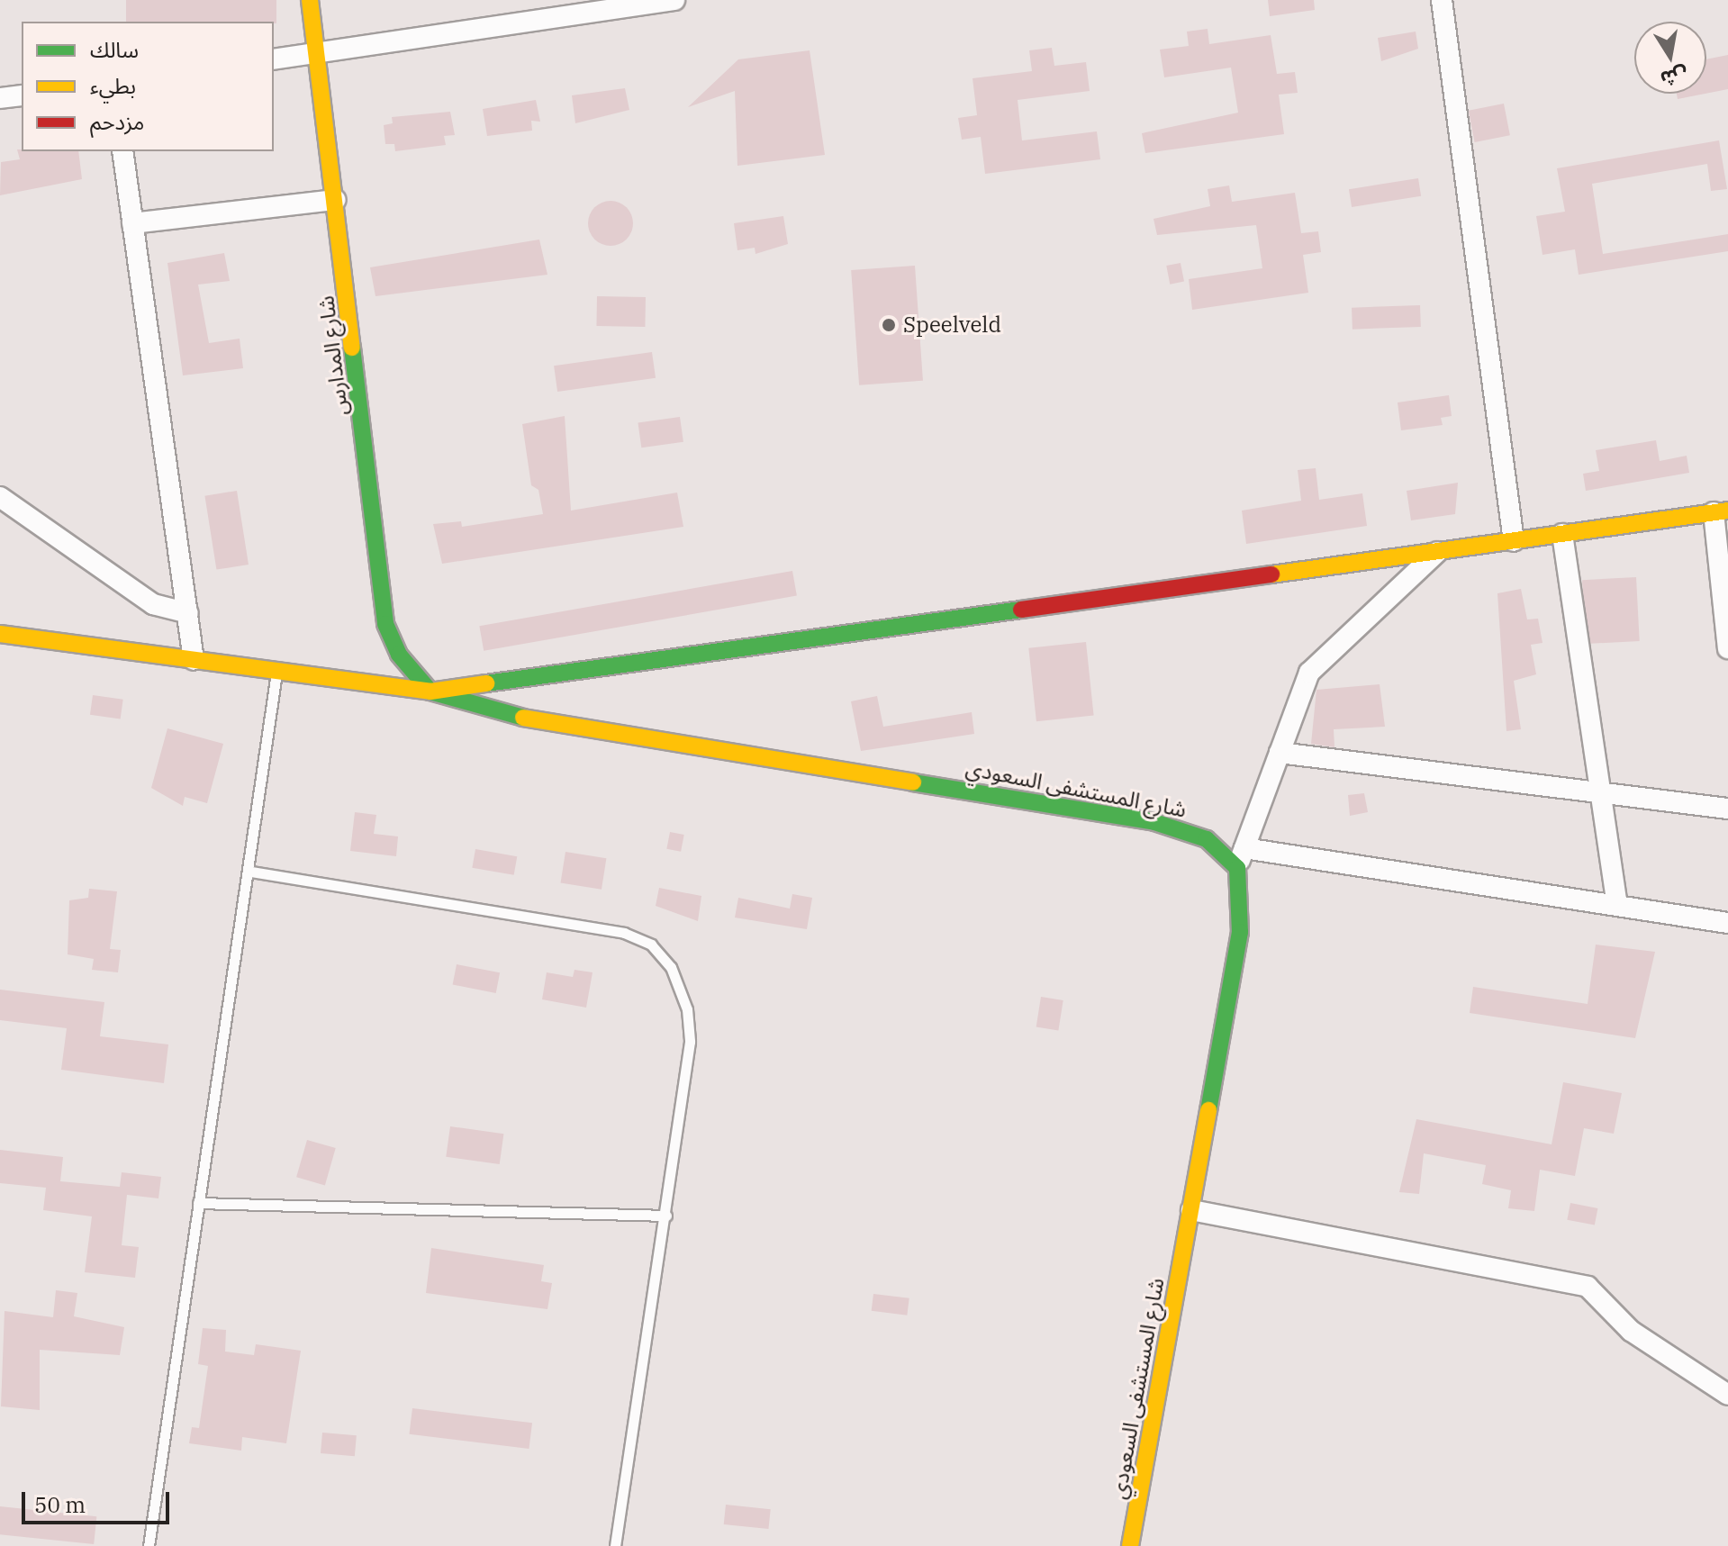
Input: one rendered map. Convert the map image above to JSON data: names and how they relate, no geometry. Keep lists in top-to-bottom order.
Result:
{
  "streets": {
    "street": ["شارع المدارس", "شارع المستشفى السعودي"]
  },
  "crossings": [
    ["شارع المدارس", "شارع المستشفى السعودي"]
  ],
  "places": ["Speelveld"],
  "legend": ["سالك", "بطيء", "مزدحم"],
  "scale_bar": "50 m",
  "north": "bottom"
}
